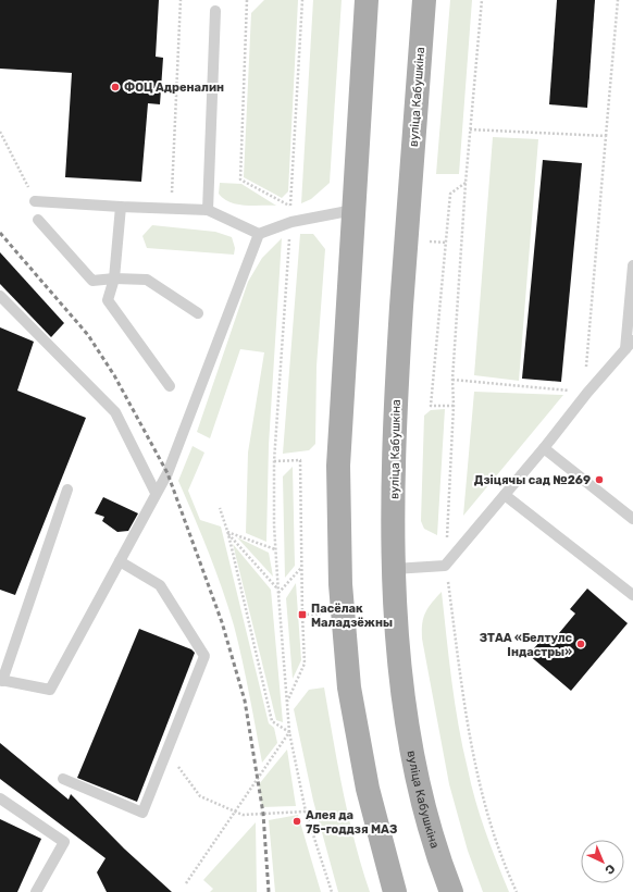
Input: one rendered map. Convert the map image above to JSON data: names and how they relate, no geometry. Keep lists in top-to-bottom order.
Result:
{
  "streets": {
    "main road": ["вуліца Кабушкіна"]
  },
  "places": {
    "other": [
      "ФОЦ Адреналин",
      "Дзіцячы сад №269",
      "ЗТАА «Белтулс Iндастры»",
      "Алея да 75-годдзя МАЗ"
    ],
    "transit": ["Пасёлак Маладзёжны"]
  },
  "north": "bottom right"
}
